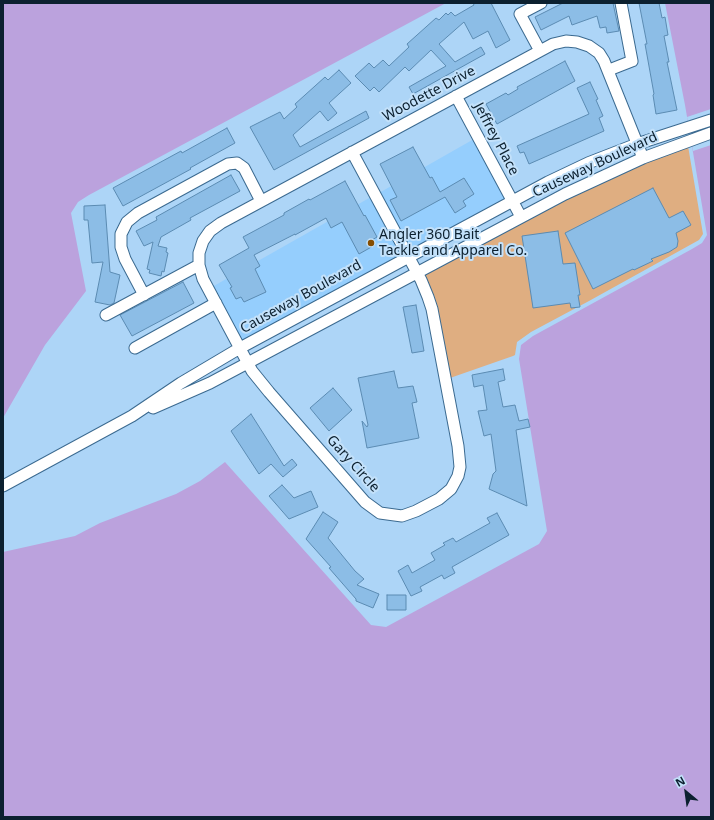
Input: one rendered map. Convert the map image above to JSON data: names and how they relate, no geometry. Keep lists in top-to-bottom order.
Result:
{
  "streets": {
    "street": [
      "Woodette Drive",
      "Jeffrey Place",
      "Causeway Boulevard",
      "Gary Circle"
    ]
  },
  "crossings": [
    ["Woodette Drive", "Jeffrey Place"],
    ["Woodette Drive", "Causeway Boulevard"],
    ["Woodette Drive", "Gary Circle"],
    ["Jeffrey Place", "Causeway Boulevard"],
    ["Causeway Boulevard", "Gary Circle"]
  ],
  "places": ["Angler 360 Bait Tackle and Apparel Co."],
  "north": "top left"
}
